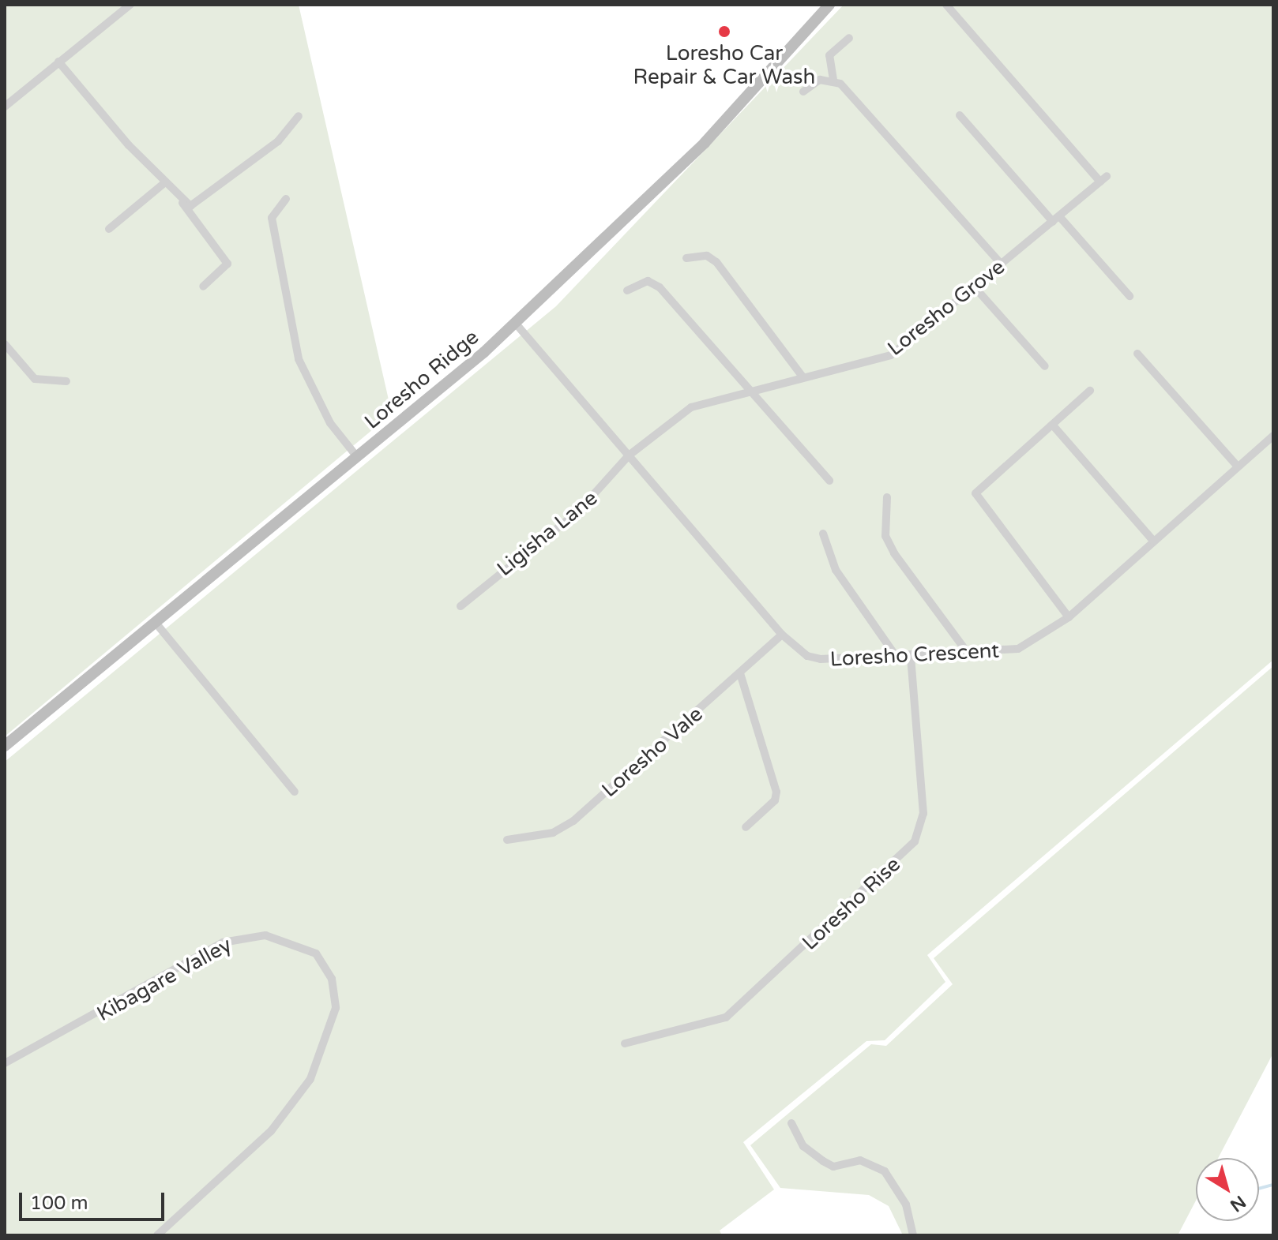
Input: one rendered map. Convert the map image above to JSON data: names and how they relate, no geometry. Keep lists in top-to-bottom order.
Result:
{
  "streets": {
    "main road": ["Loresho Ridge"],
    "street": [
      "Loresho Grove",
      "Ligisha Lane",
      "Loresho Crescent",
      "Loresho Vale",
      "Loresho Rise",
      "Kibagare Valley"
    ]
  },
  "crossings": [
    ["Loresho Grove", "Ligisha Lane"],
    ["Loresho Grove", "Loresho Crescent"],
    ["Loresho Ridge", "Loresho Crescent"],
    ["Ligisha Lane", "Loresho Crescent"],
    ["Loresho Crescent", "Loresho Vale"],
    ["Loresho Crescent", "Loresho Rise"]
  ],
  "places": ["Loresho Car Repair & Car Wash"],
  "scale_bar": "100 m",
  "north": "bottom right"
}
